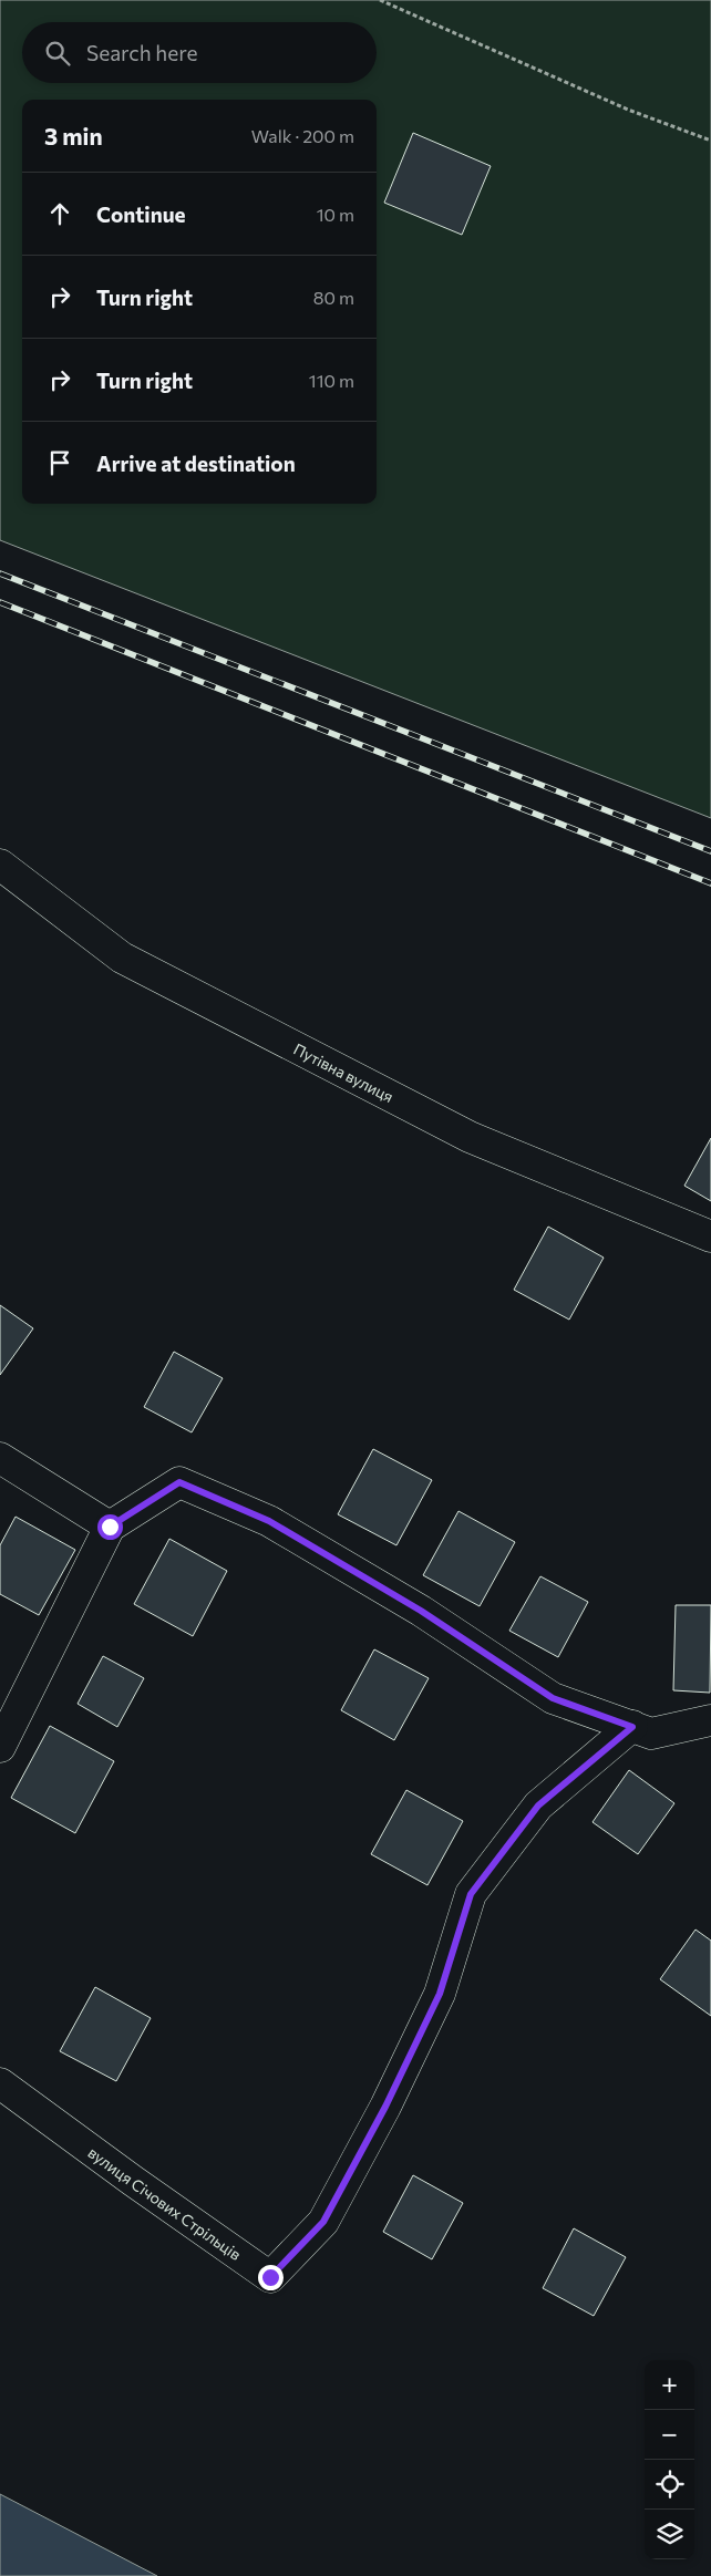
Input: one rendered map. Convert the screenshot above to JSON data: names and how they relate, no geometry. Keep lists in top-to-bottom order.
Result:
{
  "streets": {
    "street": ["Путівна вулиця", "вулиця Січових Стрільців"]
  },
  "page": {
    "search": "Search here",
    "heading": ["3 min", "Walk · 200 m"],
    "list": [
      ["Continue", "10 m"],
      ["Turn right", "80 m"],
      ["Turn right", "110 m"],
      "Arrive at destination"
    ],
    "map_buttons": ["+", "−"]
  }
}
